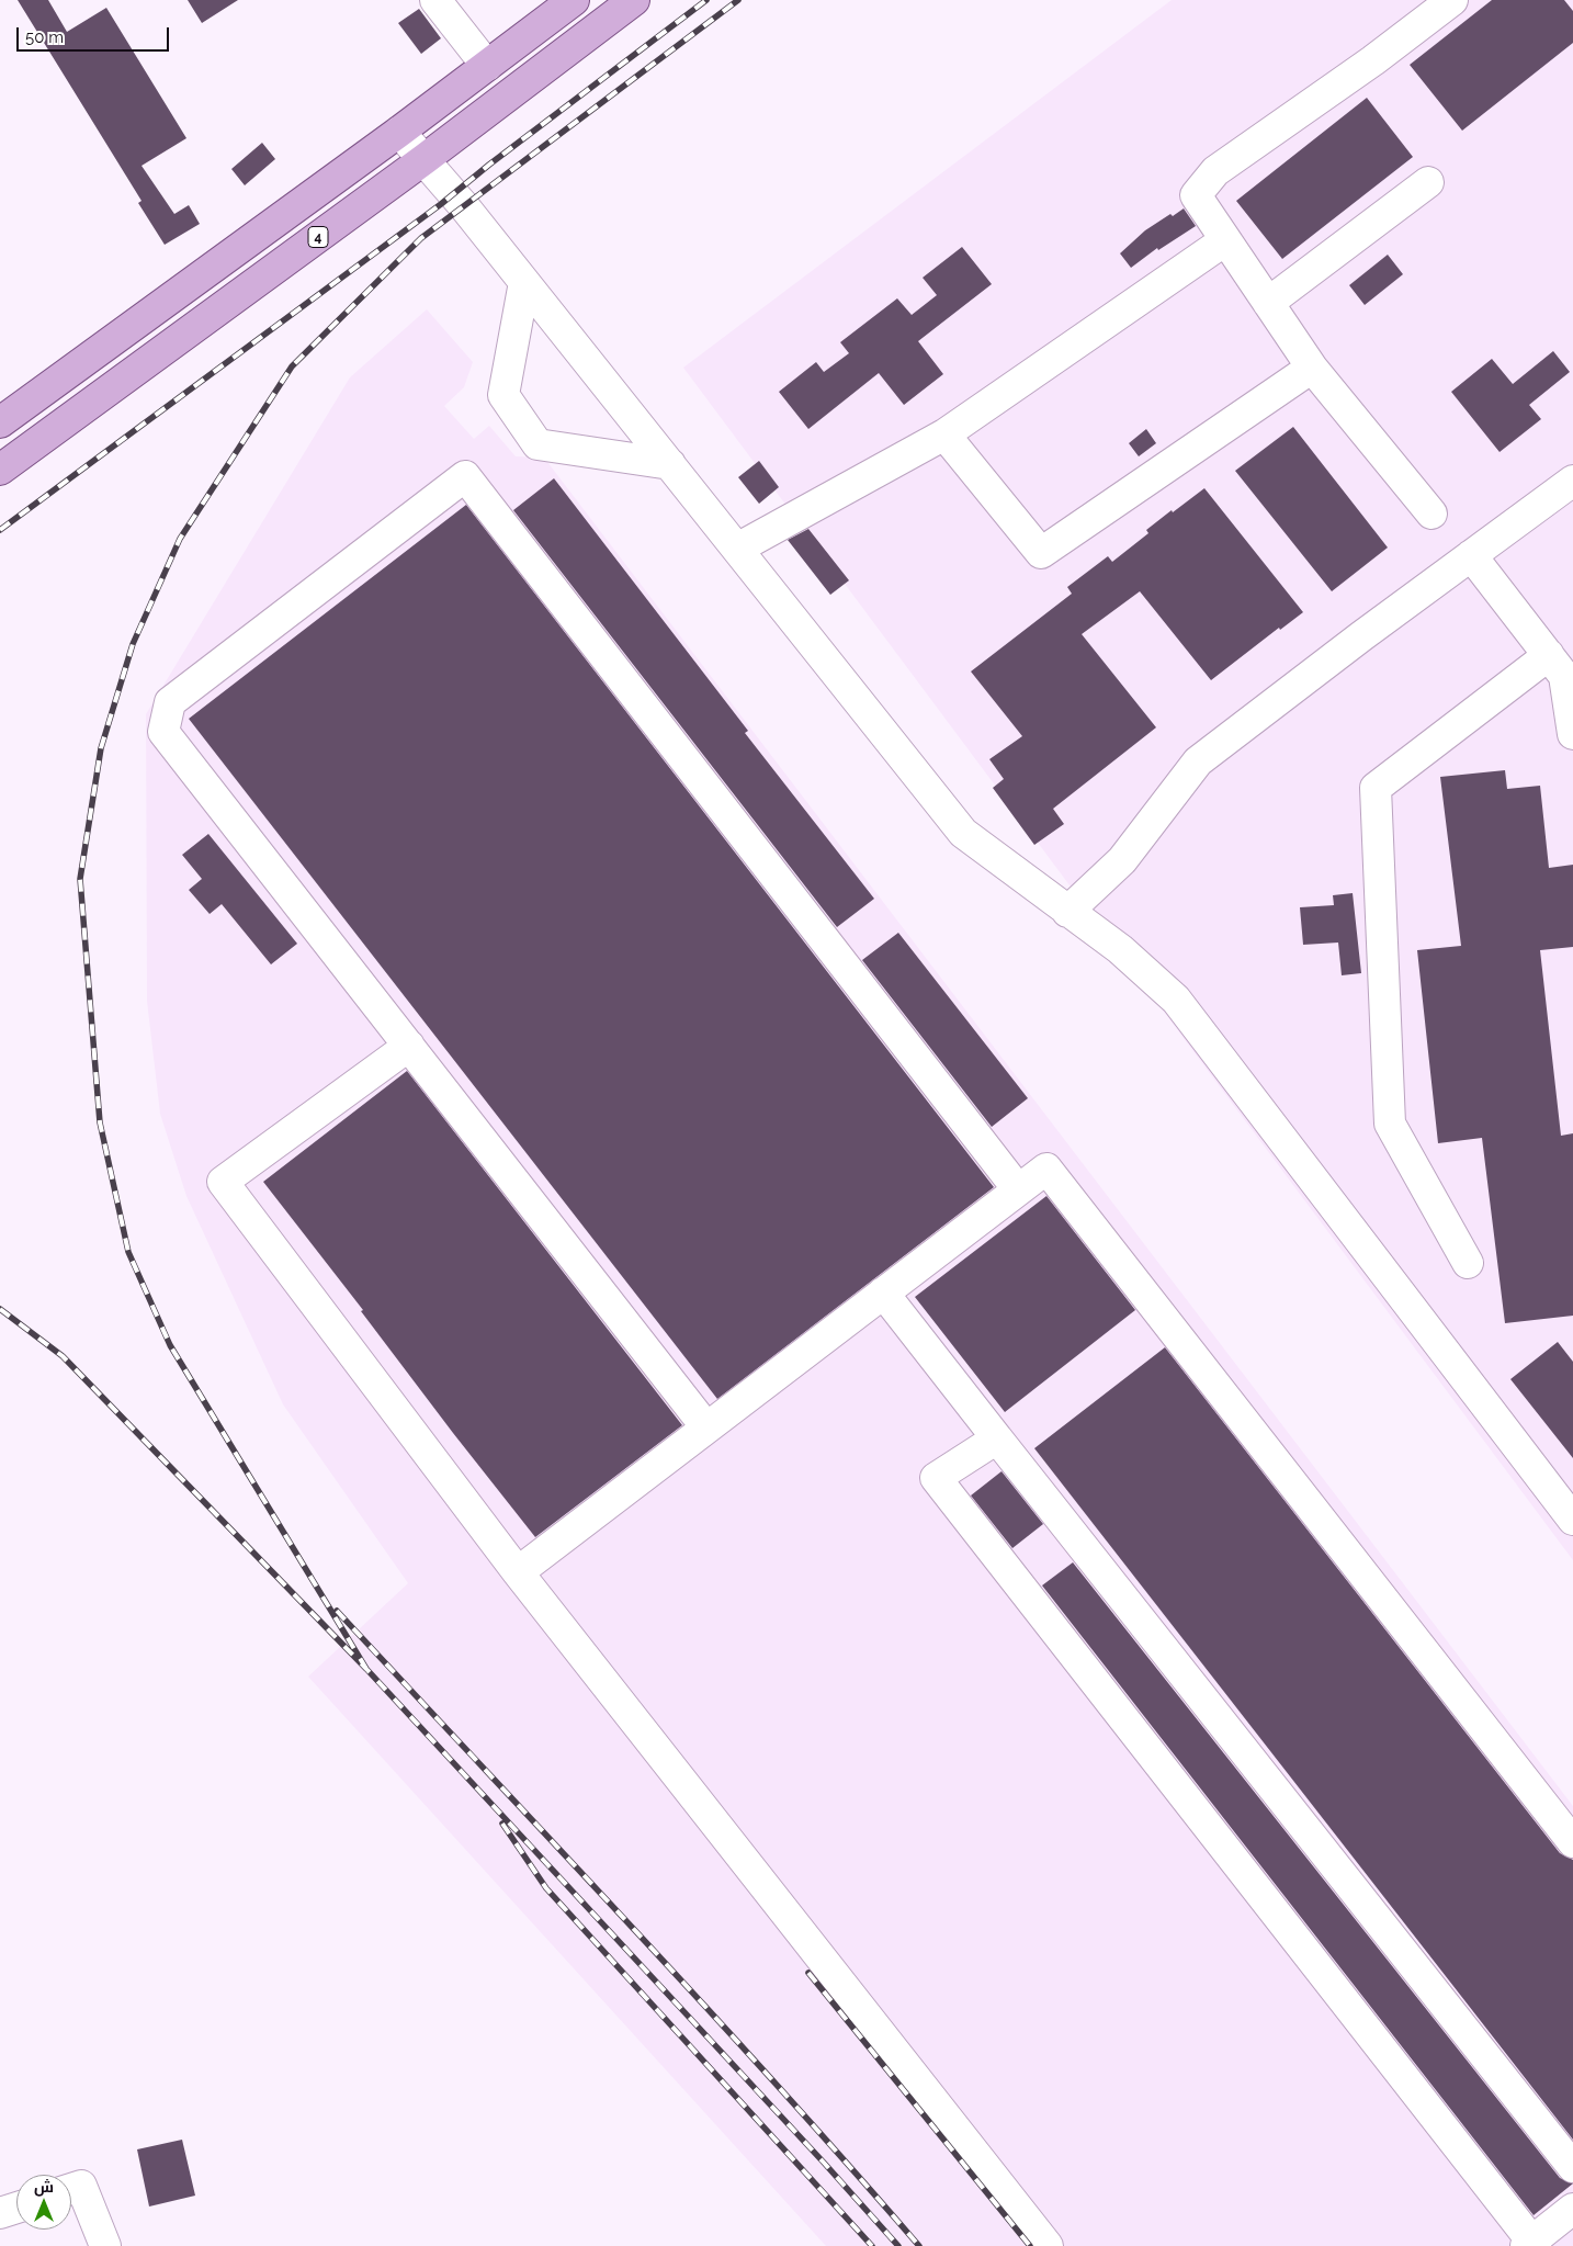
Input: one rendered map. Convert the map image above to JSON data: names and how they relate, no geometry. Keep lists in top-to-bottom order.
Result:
{
  "streets": {
    "main road": ["4"]
  },
  "scale_bar": "50 m",
  "north": "top"
}
